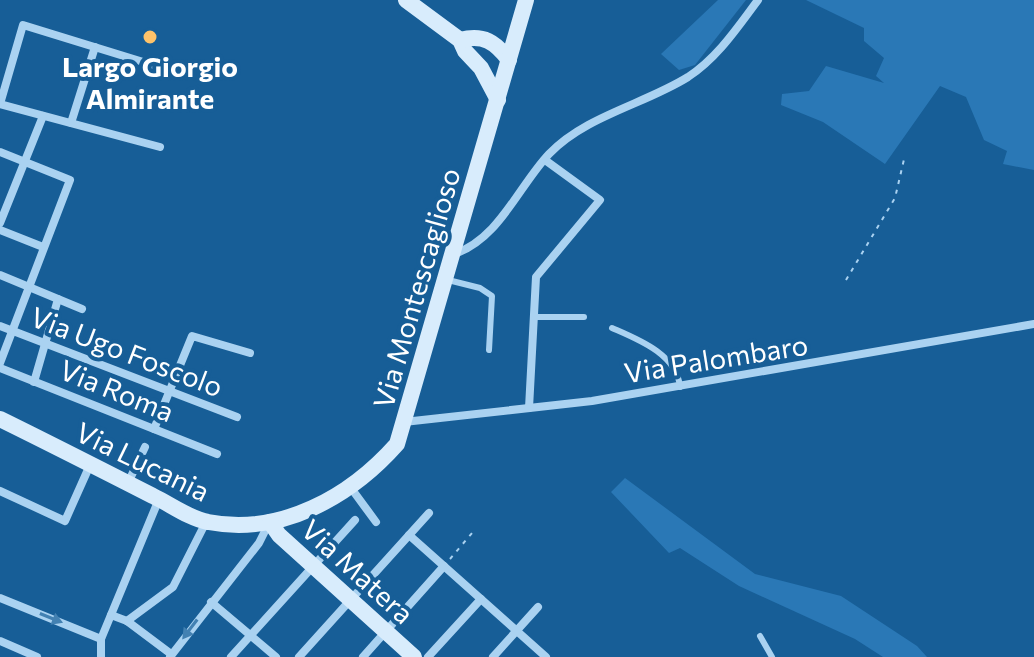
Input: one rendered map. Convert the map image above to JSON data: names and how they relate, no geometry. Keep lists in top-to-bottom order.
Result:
{
  "streets": {
    "street": [
      "Via Montescaglioso",
      "Via Ugo Foscolo",
      "Via Palombaro",
      "Via Roma",
      "Via Lucania",
      "Via Matera"
    ]
  },
  "crossings": [
    ["Via Montescaglioso", "Via Palombaro"],
    ["Via Montescaglioso", "Via Lucania"],
    ["Via Montescaglioso", "Via Matera"],
    ["Via Lucania", "Via Matera"]
  ],
  "places": ["Largo Giorgio Almirante"]
}
